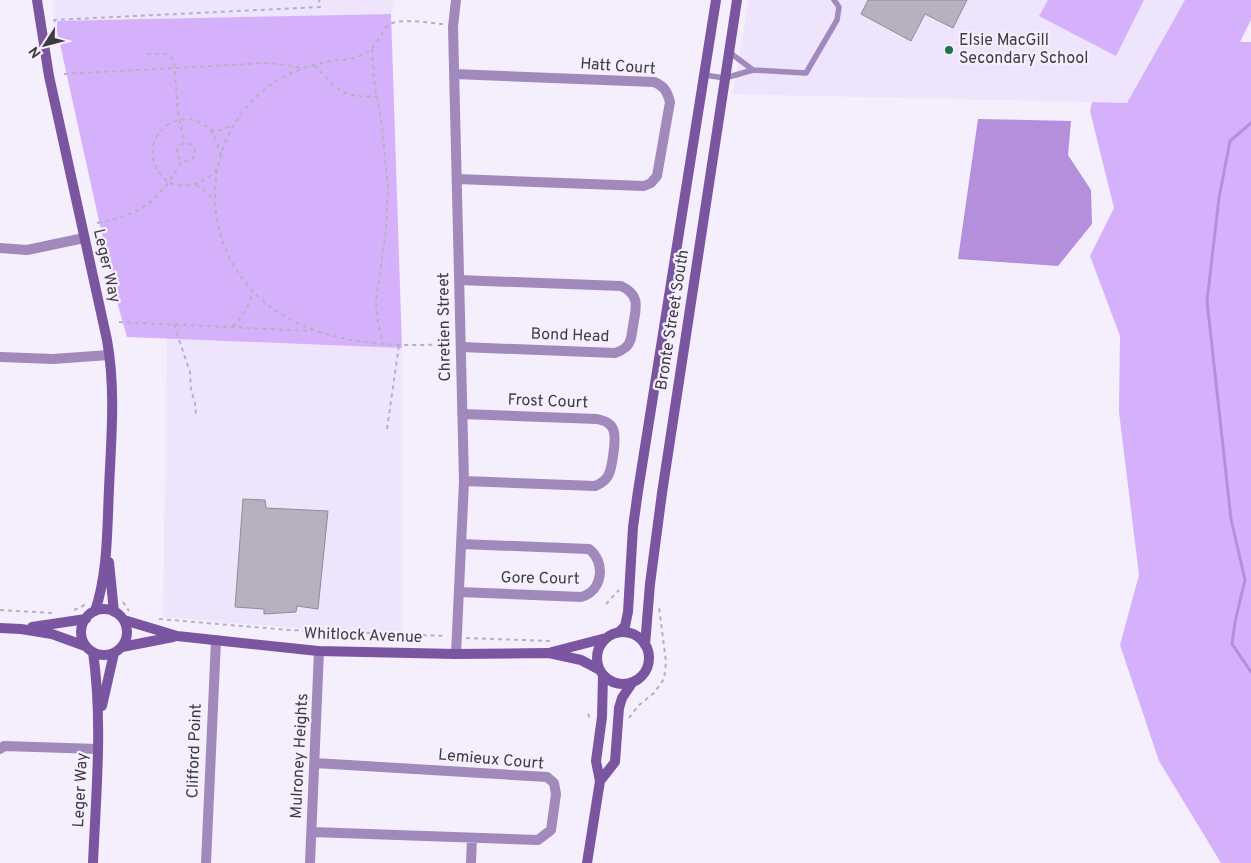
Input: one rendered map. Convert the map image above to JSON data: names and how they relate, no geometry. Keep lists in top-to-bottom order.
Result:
{
  "streets": {
    "street": [
      "Hatt Court",
      "Leger Way",
      "Bronte Street South",
      "Chretien Street",
      "Bond Head",
      "Frost Court",
      "Gore Court",
      "Whitlock Avenue",
      "Clifford Point",
      "Mulroney Heights",
      "Lemieux Court"
    ]
  },
  "crossings": [
    ["Hatt Court", "Chretien Street"],
    ["Leger Way", "Whitlock Avenue"],
    ["Bronte Street South", "Whitlock Avenue"],
    ["Chretien Street", "Bond Head"],
    ["Chretien Street", "Frost Court"],
    ["Chretien Street", "Gore Court"],
    ["Chretien Street", "Whitlock Avenue"],
    ["Whitlock Avenue", "Clifford Point"],
    ["Whitlock Avenue", "Mulroney Heights"],
    ["Mulroney Heights", "Lemieux Court"]
  ],
  "places": ["Elsie MacGill Secondary School"],
  "north": "bottom left"
}
